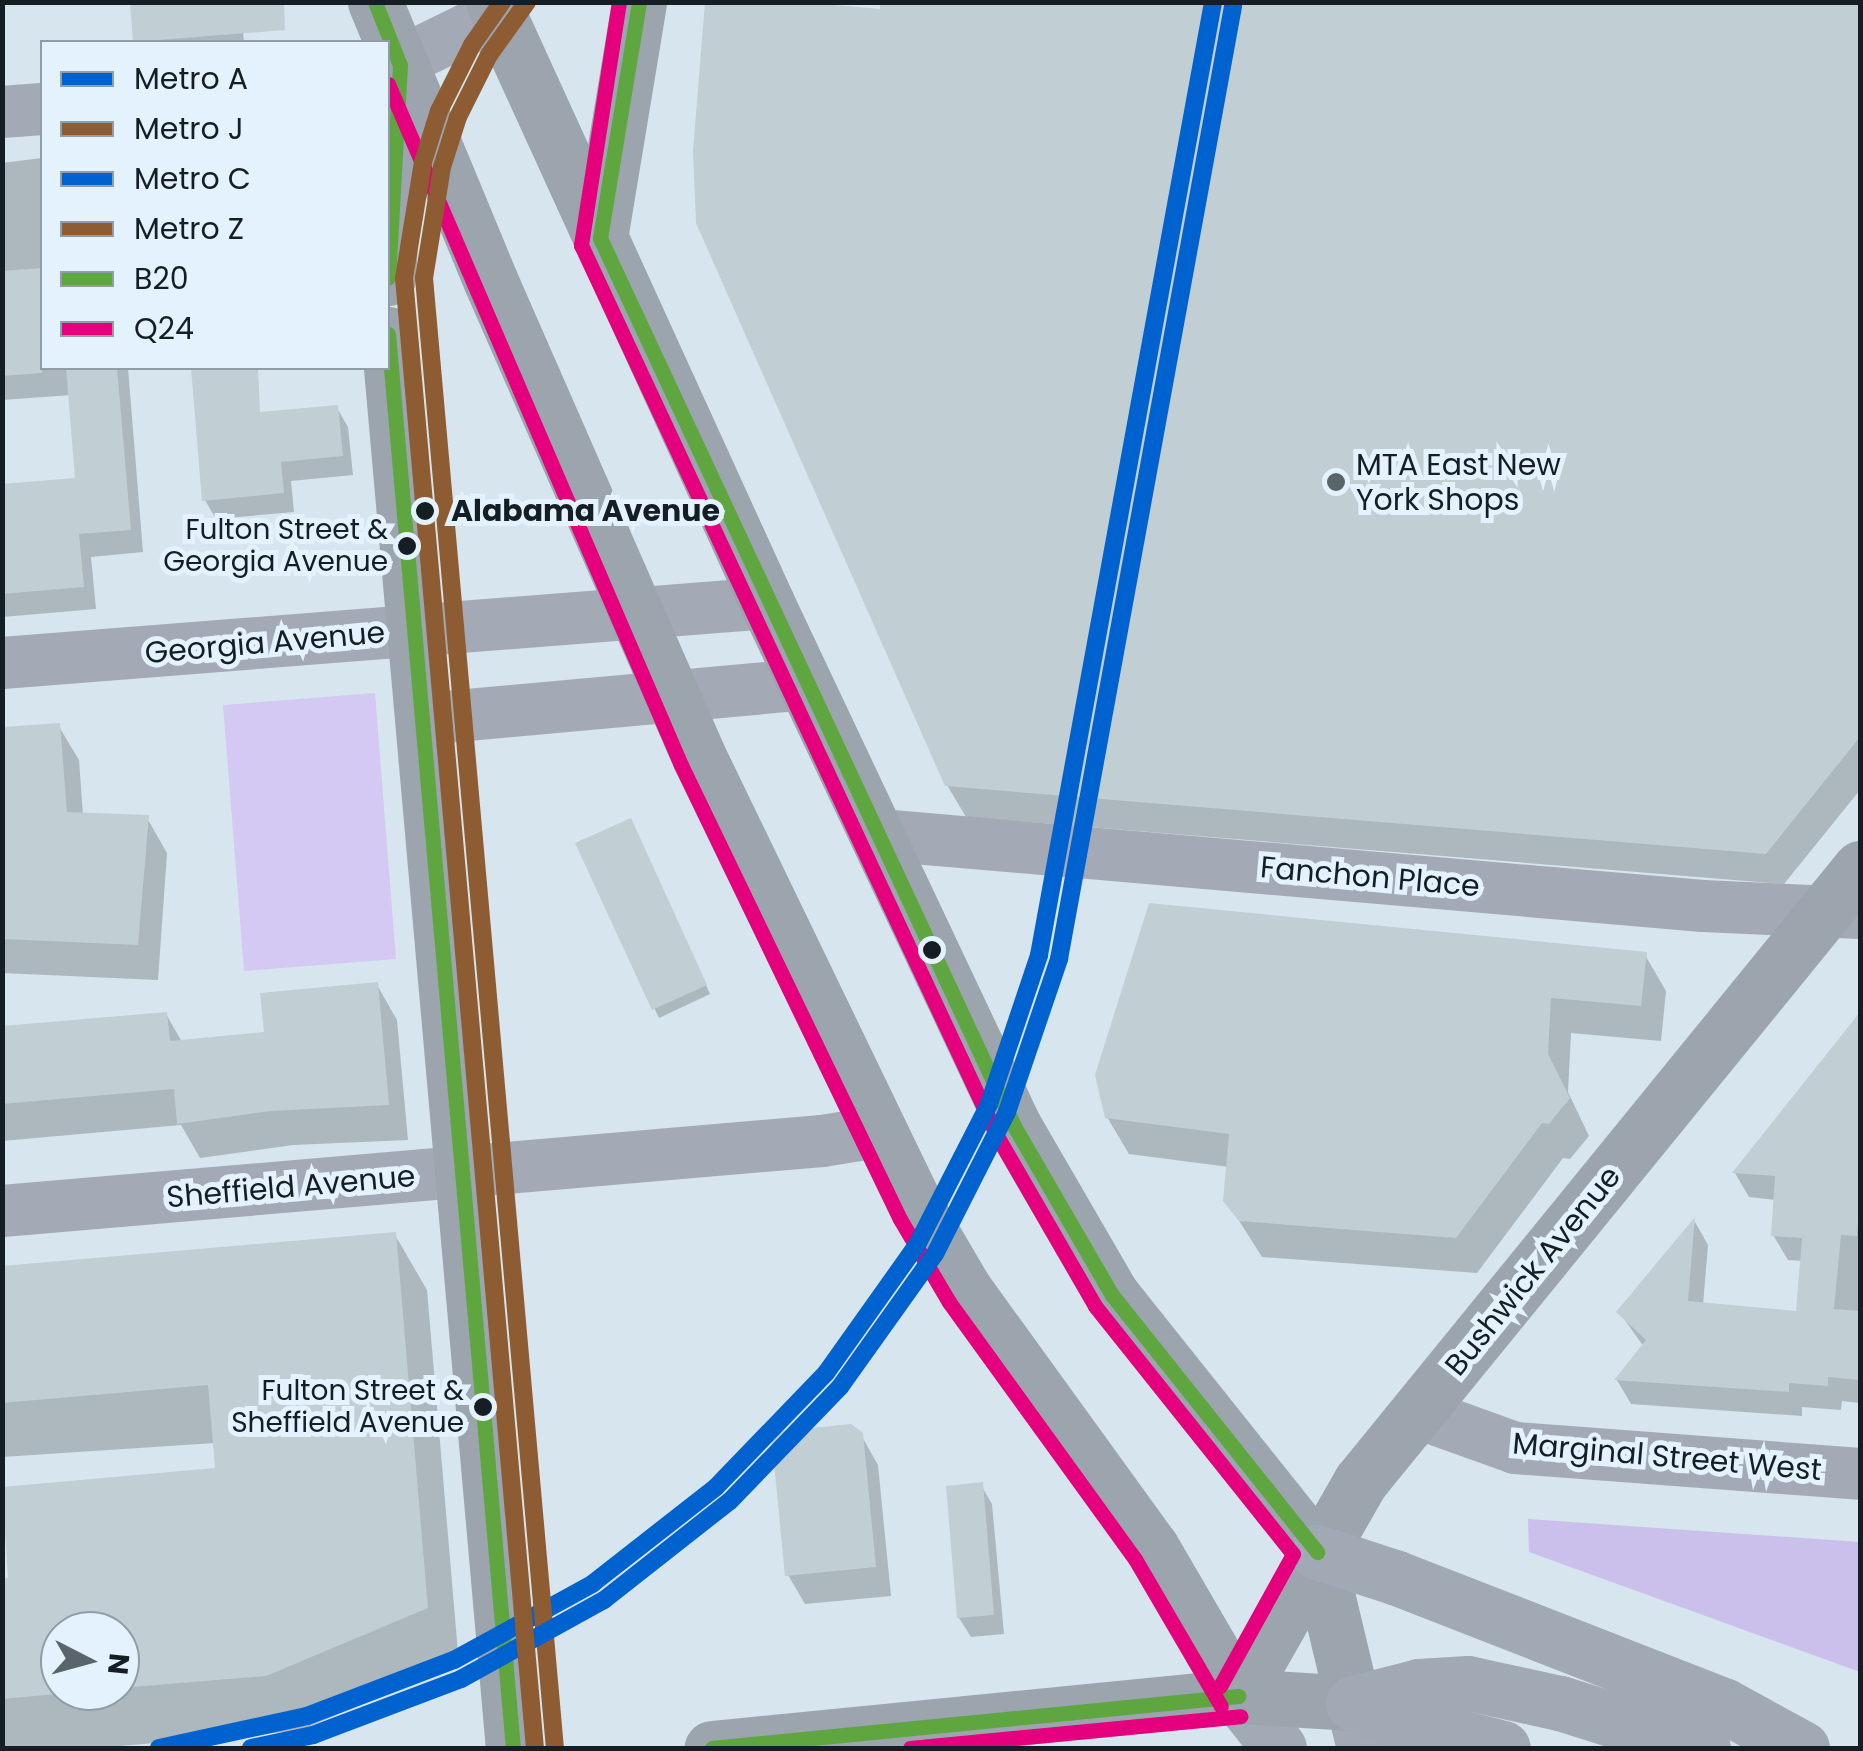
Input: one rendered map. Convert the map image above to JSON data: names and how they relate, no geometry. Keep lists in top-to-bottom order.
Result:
{
  "streets": {
    "main road": ["Bushwick Avenue"],
    "street": [
      "Georgia Avenue",
      "Fanchon Place",
      "Sheffield Avenue",
      "Marginal Street West"
    ]
  },
  "crossings": [
    ["Fanchon Place", "Bushwick Avenue"],
    ["Bushwick Avenue", "Marginal Street West"]
  ],
  "places": [
    "MTA East New York Shops",
    "Alabama Avenue",
    "Fulton Street & Georgia Avenue",
    "Fulton Street & Sheffield Avenue"
  ],
  "lines": [
    "metro line A",
    "metro line J",
    "metro line Z",
    "transit line B20",
    "transit line Q24",
    "metro line C"
  ],
  "legend": [
    "Metro A",
    "Metro J",
    "Metro C",
    "Metro Z",
    "B20",
    "Q24"
  ],
  "north": "right"
}
